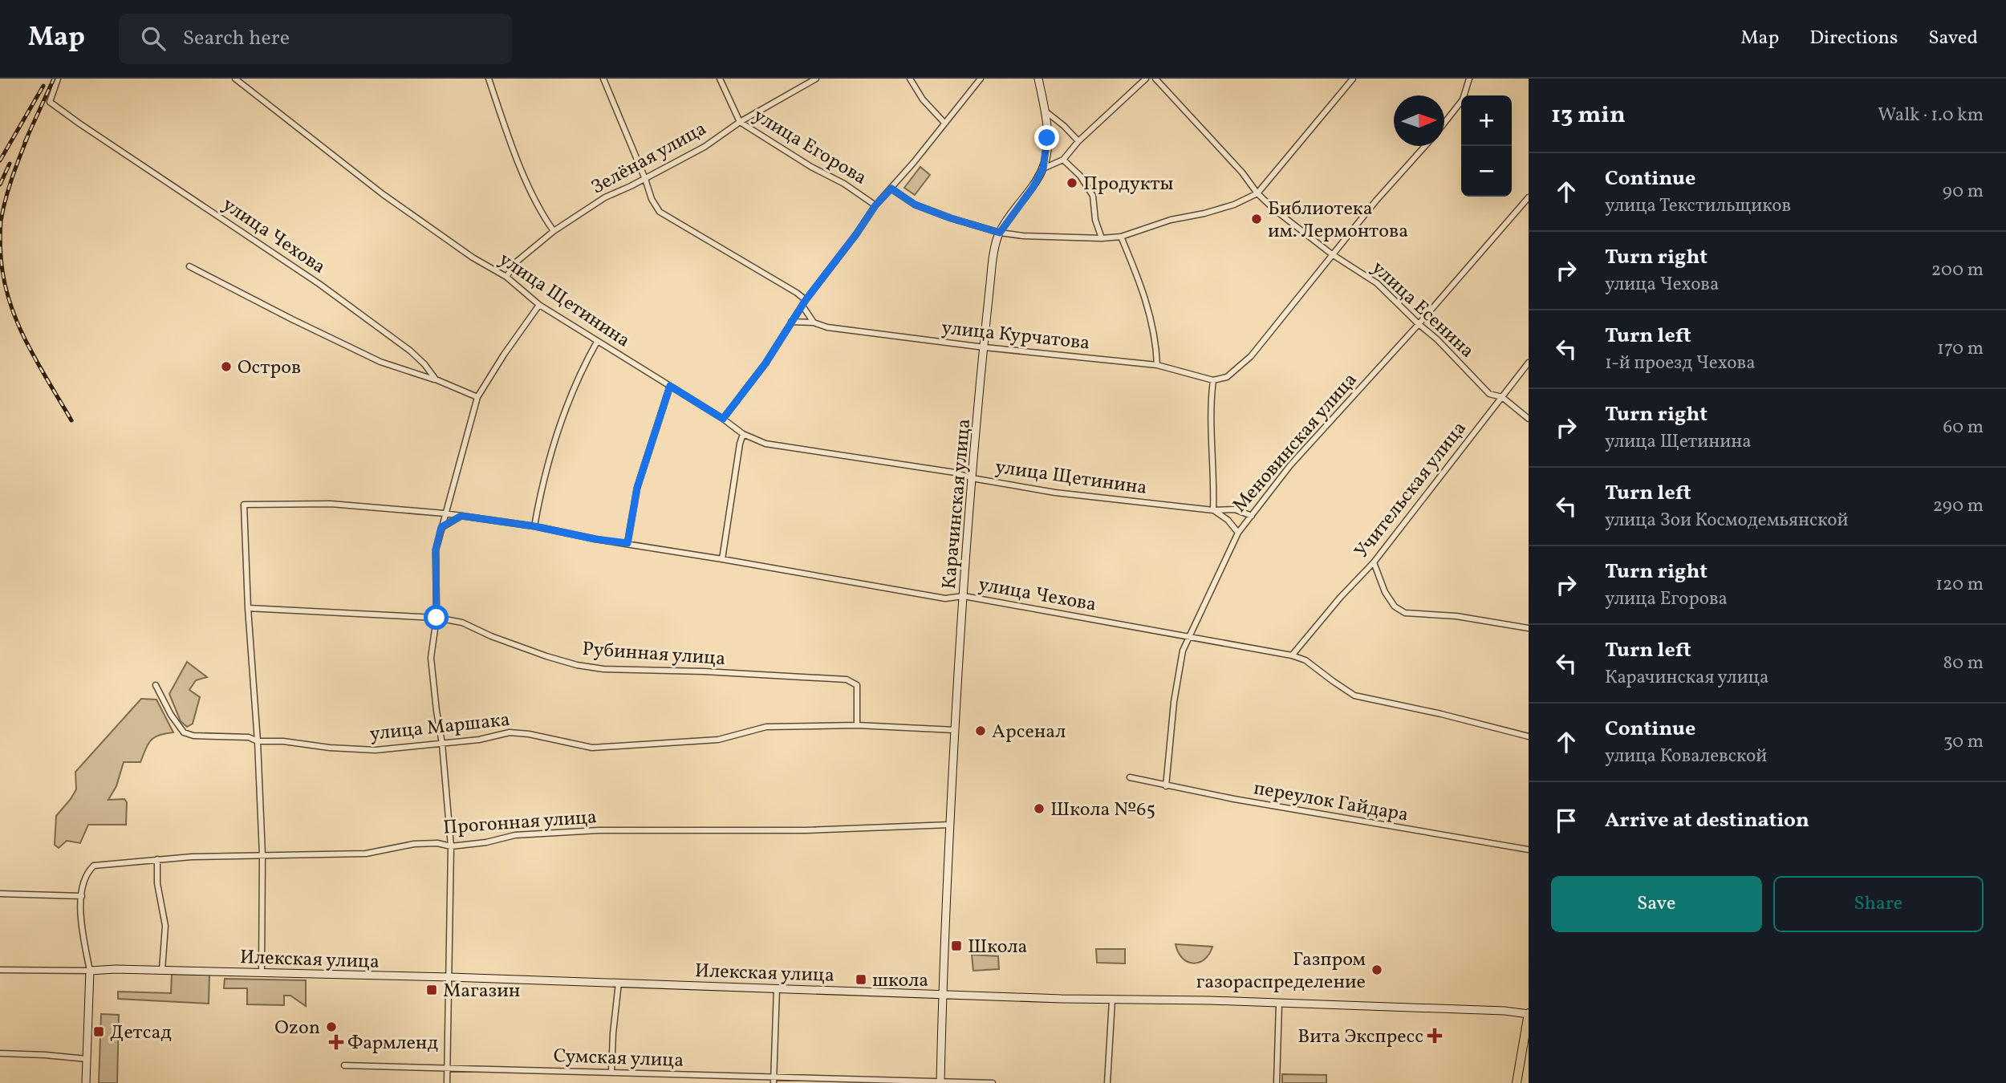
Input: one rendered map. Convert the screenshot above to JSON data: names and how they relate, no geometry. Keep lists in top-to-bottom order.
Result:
{
  "streets": {
    "street": [
      "улица Егорова",
      "Зелёная улица",
      "улица Чехова",
      "улица Щетинина",
      "улица Есенина",
      "улица Курчатова",
      "Меновинская улица",
      "Учительская улица",
      "Карачинская улица",
      "Рубинная улица",
      "улица Маршака",
      "переулок Гайдара",
      "Прогонная улица",
      "Илекская улица",
      "Сумская улица"
    ]
  },
  "crossings": [
    ["улица Егорова", "Зелёная улица"],
    ["улица Егорова", "улица Есенина"],
    ["улица Егорова", "Карачинская улица"],
    ["Зелёная улица", "улица Щетинина"],
    ["улица Чехова", "Меновинская улица"],
    ["улица Чехова", "Учительская улица"],
    ["улица Чехова", "Карачинская улица"],
    ["улица Чехова", "Рубинная улица"],
    ["улица Щетинина", "Меновинская улица"],
    ["улица Щетинина", "Карачинская улица"],
    ["улица Есенина", "Меновинская улица"],
    ["улица Есенина", "Учительская улица"],
    ["улица Курчатова", "Карачинская улица"],
    ["Меновинская улица", "переулок Гайдара"],
    ["Карачинская улица", "улица Маршака"],
    ["Карачинская улица", "Прогонная улица"],
    ["Карачинская улица", "Илекская улица"],
    ["Карачинская улица", "Сумская улица"],
    ["Рубинная улица", "улица Маршака"]
  ],
  "places": {
    "other": [
      "Продукты",
      "Библиотека им. Лермонтова",
      "Остров",
      "Арсенал",
      "Школа №65",
      "Газпром газораспределение",
      "Ozon"
    ],
    "transit": [
      "Школа",
      "школа",
      "Магазин",
      "Детсад"
    ],
    "health": ["Вита Экспресс", "Фармленд"]
  },
  "north": "right",
  "page": {
    "header": "Map",
    "search": "Search here",
    "nav": ["Map", "Directions", "Saved"],
    "heading": ["13 min", "Walk · 1.0 km"],
    "map_buttons": ["+", "−"],
    "list": [
      ["Continue", "улица Текстильщиков", "90 m"],
      ["Turn right", "улица Чехова", "200 m"],
      ["Turn left", "1-й проезд Чехова", "170 m"],
      ["Turn right", "улица Щетинина", "60 m"],
      ["Turn left", "улица Зои Космодемьянской", "290 m"],
      ["Turn right", "улица Егорова", "120 m"],
      ["Turn left", "Карачинская улица", "80 m"],
      ["Continue", "улица Ковалевской", "30 m"],
      "Arrive at destination"
    ],
    "buttons": ["Save", "Share"]
  }
}
